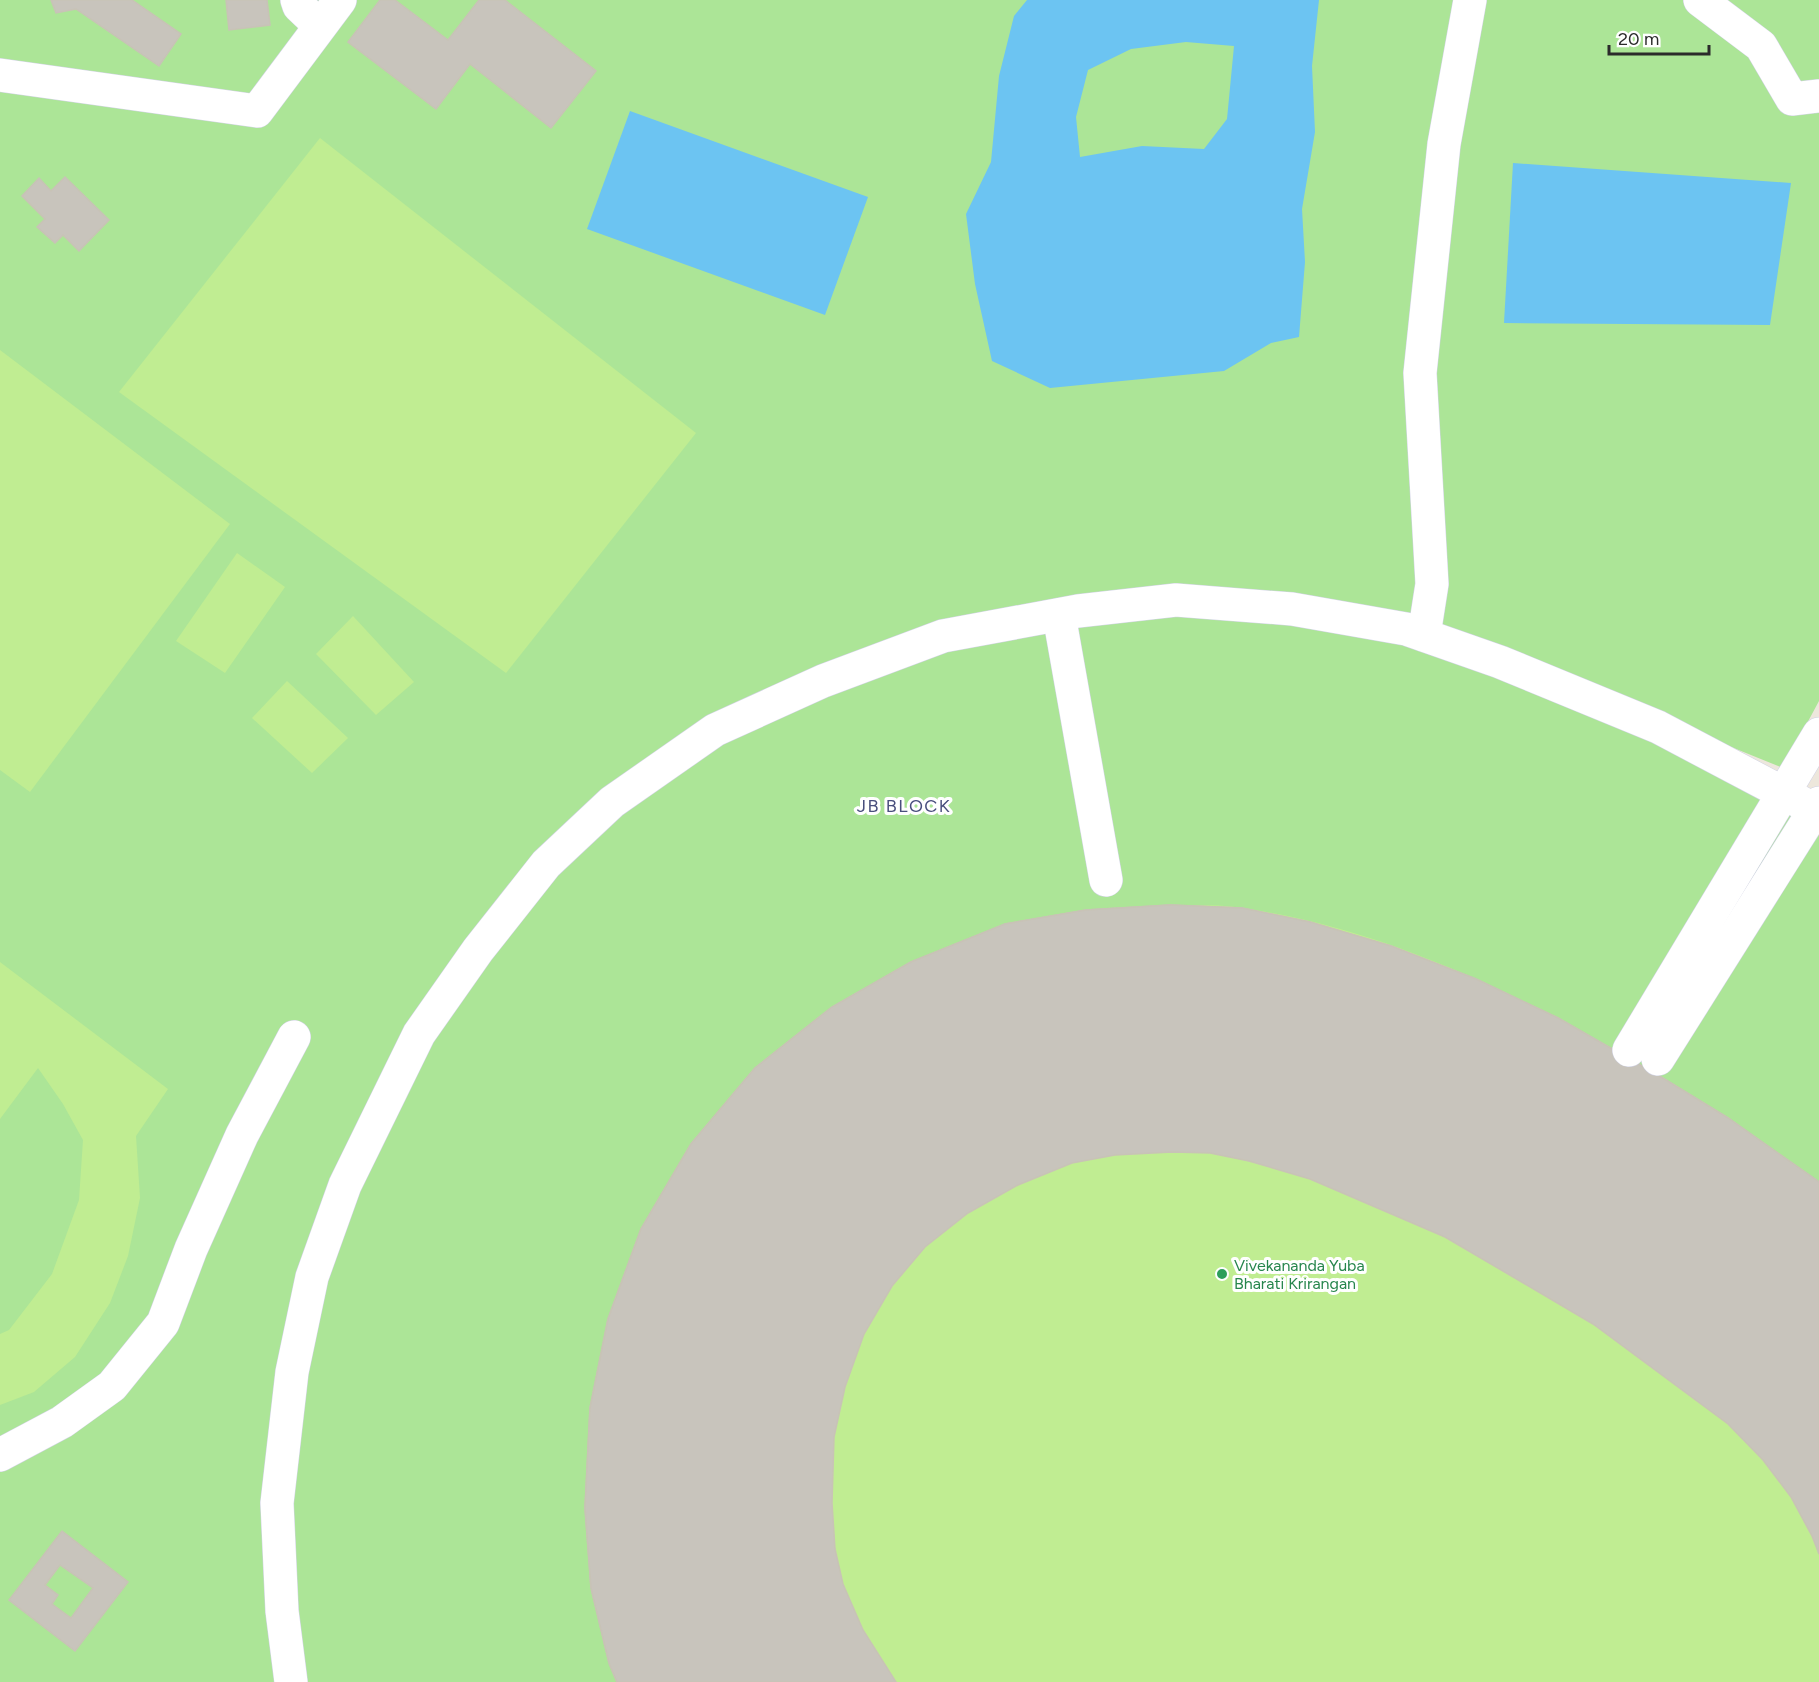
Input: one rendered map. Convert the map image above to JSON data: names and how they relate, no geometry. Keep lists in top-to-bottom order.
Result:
{
  "districts": ["JB BLOCK"],
  "places": ["Vivekananda Yuba Bharati Krirangan"],
  "scale_bar": "20 m"
}
